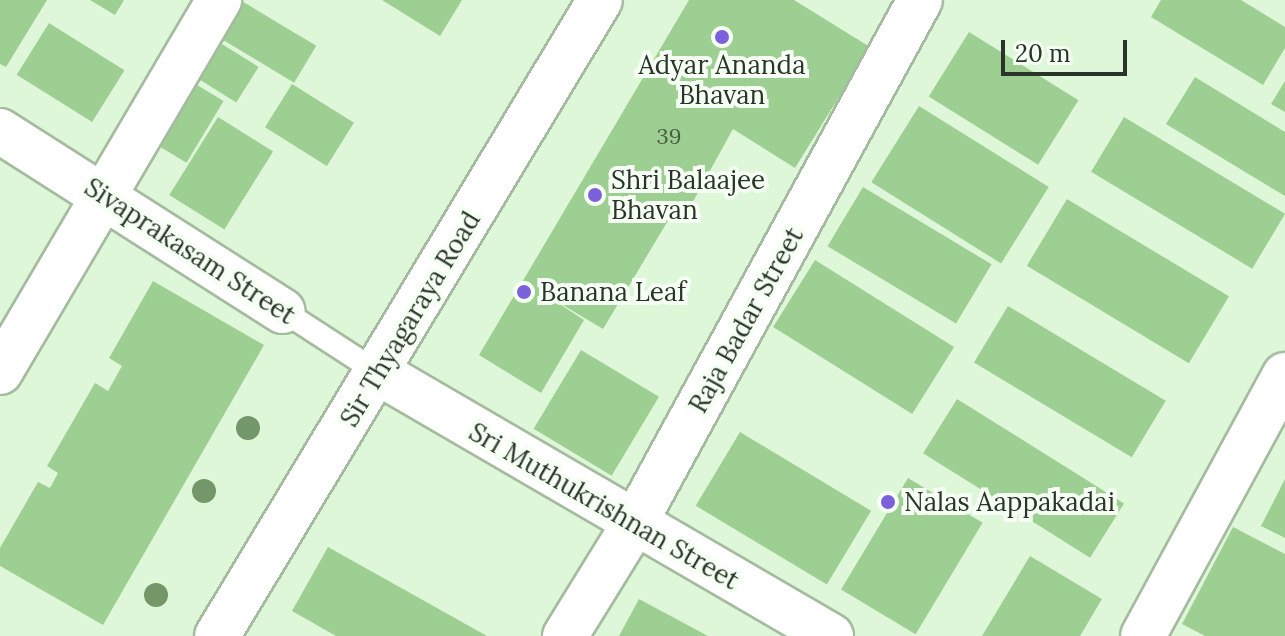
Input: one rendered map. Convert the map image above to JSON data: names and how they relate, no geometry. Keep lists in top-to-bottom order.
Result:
{
  "streets": {
    "street": [
      "Sivaprakasam Street",
      "Sir Thyagaraya Road",
      "Raja Badar Street",
      "Sri Muthukrishnan Street"
    ]
  },
  "crossings": [
    ["Sivaprakasam Street", "Sir Thyagaraya Road"],
    ["Sivaprakasam Street", "Sri Muthukrishnan Street"],
    ["Sir Thyagaraya Road", "Sri Muthukrishnan Street"],
    ["Raja Badar Street", "Sri Muthukrishnan Street"]
  ],
  "places": [
    "Adyar Ananda Bhavan",
    "Shri Balaajee Bhavan",
    "Banana Leaf",
    "Nalas Aappakadai"
  ],
  "house_numbers": ["39"],
  "scale_bar": "20 m"
}
